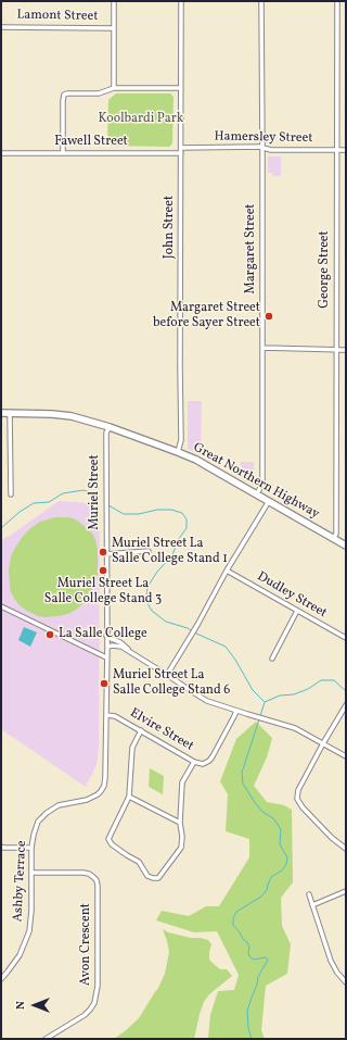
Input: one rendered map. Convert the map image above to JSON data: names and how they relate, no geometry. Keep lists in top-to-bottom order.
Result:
{
  "streets": {
    "main road": ["Great Northern Highway"],
    "street": [
      "Lamont Street",
      "Hamersley Street",
      "Fawell Street",
      "John Street",
      "Margaret Street",
      "George Street",
      "Muriel Street",
      "Dudley Street",
      "Elvire Street",
      "Ashby Terrace",
      "Avon Crescent"
    ]
  },
  "crossings": [
    ["Hamersley Street", "Fawell Street"],
    ["Hamersley Street", "John Street"],
    ["Hamersley Street", "Margaret Street"],
    ["Hamersley Street", "George Street"],
    ["Fawell Street", "John Street"],
    ["John Street", "Great Northern Highway"],
    ["Margaret Street", "Great Northern Highway"],
    ["George Street", "Great Northern Highway"],
    ["Great Northern Highway", "Muriel Street"],
    ["Muriel Street", "Elvire Street"],
    ["Muriel Street", "Ashby Terrace"],
    ["Ashby Terrace", "Avon Crescent"]
  ],
  "parks": ["Koolbardi Park"],
  "places": [
    "Margaret Street before Sayer Street",
    "Muriel Street La Salle College Stand 1",
    "Muriel Street La Salle College Stand 3",
    "La Salle College",
    "Muriel Street La Salle College Stand 6"
  ],
  "north": "left"
}
